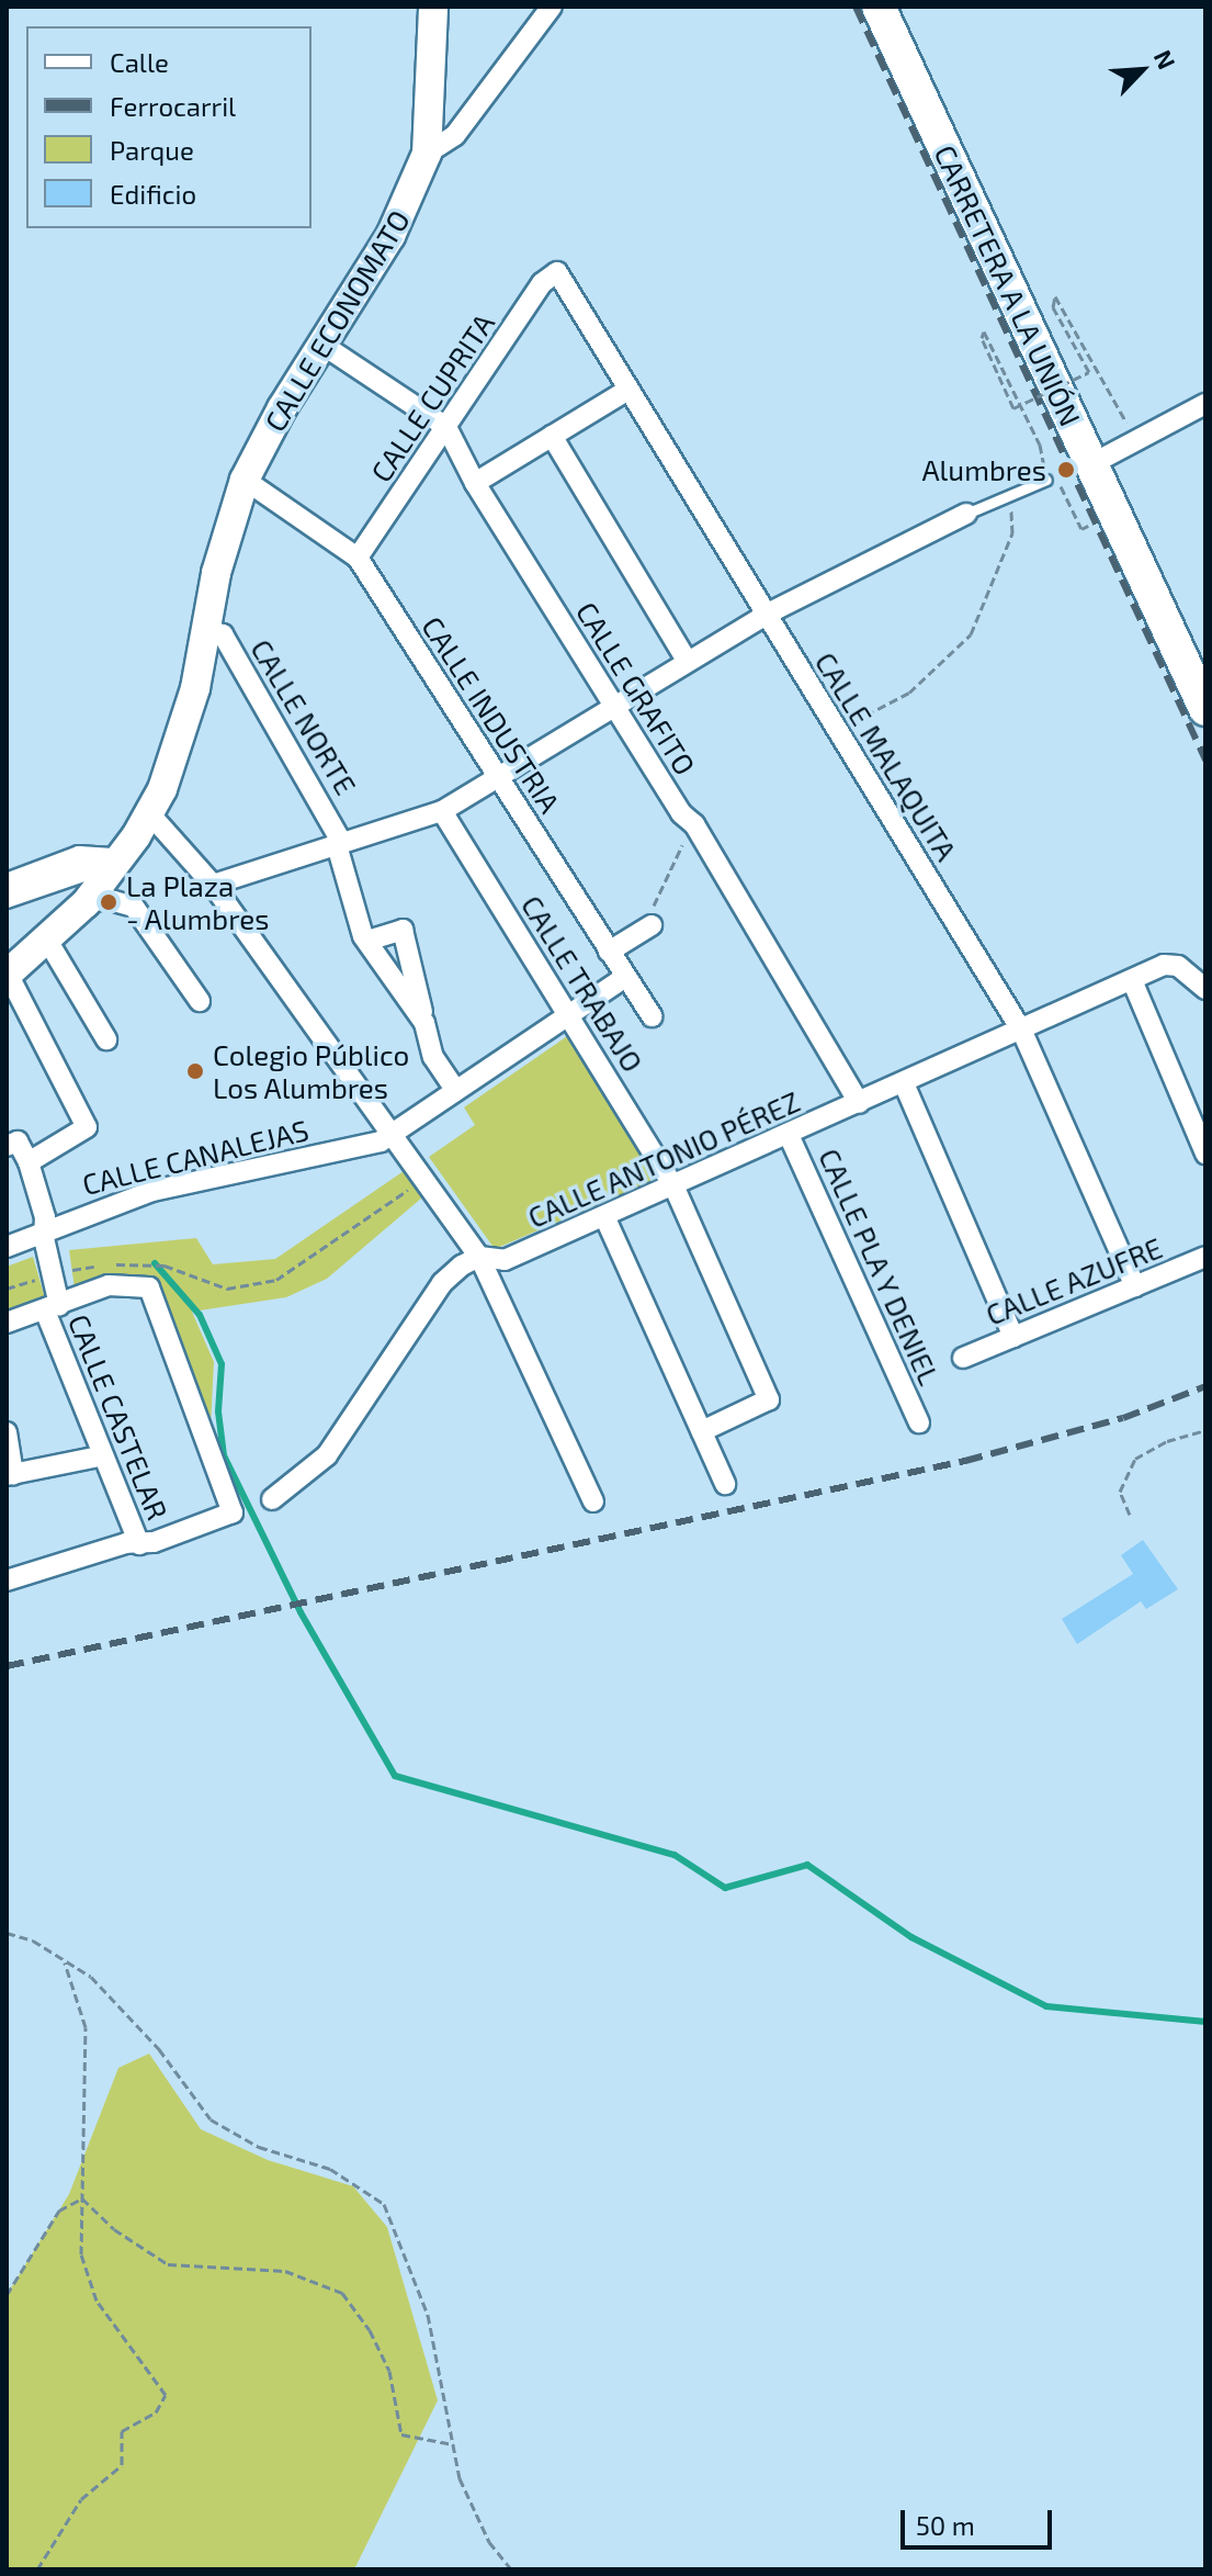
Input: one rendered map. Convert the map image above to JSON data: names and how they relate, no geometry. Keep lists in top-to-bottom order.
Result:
{
  "streets": {
    "main road": ["CARRETERA A LA UNIÓN"],
    "street": [
      "CALLE ECONOMATO",
      "CALLE CUPRITA",
      "CALLE GRAFITO",
      "CALLE INDUSTRIA",
      "CALLE NORTE",
      "CALLE MALAQUITA",
      "CALLE TRABAJO",
      "CALLE CANALEJAS",
      "CALLE ANTONIO PÉREZ",
      "CALLE PLA Y DENIEL",
      "CALLE AZUFRE",
      "CALLE CASTELAR"
    ]
  },
  "crossings": [
    ["CALLE ECONOMATO", "CALLE GRAFITO"],
    ["CALLE ECONOMATO", "CALLE INDUSTRIA"],
    ["CALLE ECONOMATO", "CALLE NORTE"],
    ["CALLE CUPRITA", "CALLE GRAFITO"],
    ["CALLE CUPRITA", "CALLE INDUSTRIA"],
    ["CALLE CUPRITA", "CALLE MALAQUITA"],
    ["CALLE GRAFITO", "CALLE ANTONIO PÉREZ"],
    ["CALLE INDUSTRIA", "CALLE CANALEJAS"],
    ["CALLE MALAQUITA", "CALLE ANTONIO PÉREZ"],
    ["CALLE MALAQUITA", "CALLE AZUFRE"],
    ["CALLE TRABAJO", "CALLE CANALEJAS"],
    ["CALLE TRABAJO", "CALLE ANTONIO PÉREZ"],
    ["CALLE CANALEJAS", "CALLE CASTELAR"],
    ["CALLE ANTONIO PÉREZ", "CALLE PLA Y DENIEL"]
  ],
  "places": ["Alumbres", "La Plaza - Alumbres", "Colegio Público Los Alumbres"],
  "legend": [
    "Calle",
    "Ferrocarril",
    "Parque",
    "Edificio"
  ],
  "scale_bar": "50 m",
  "north": "top right"
}
